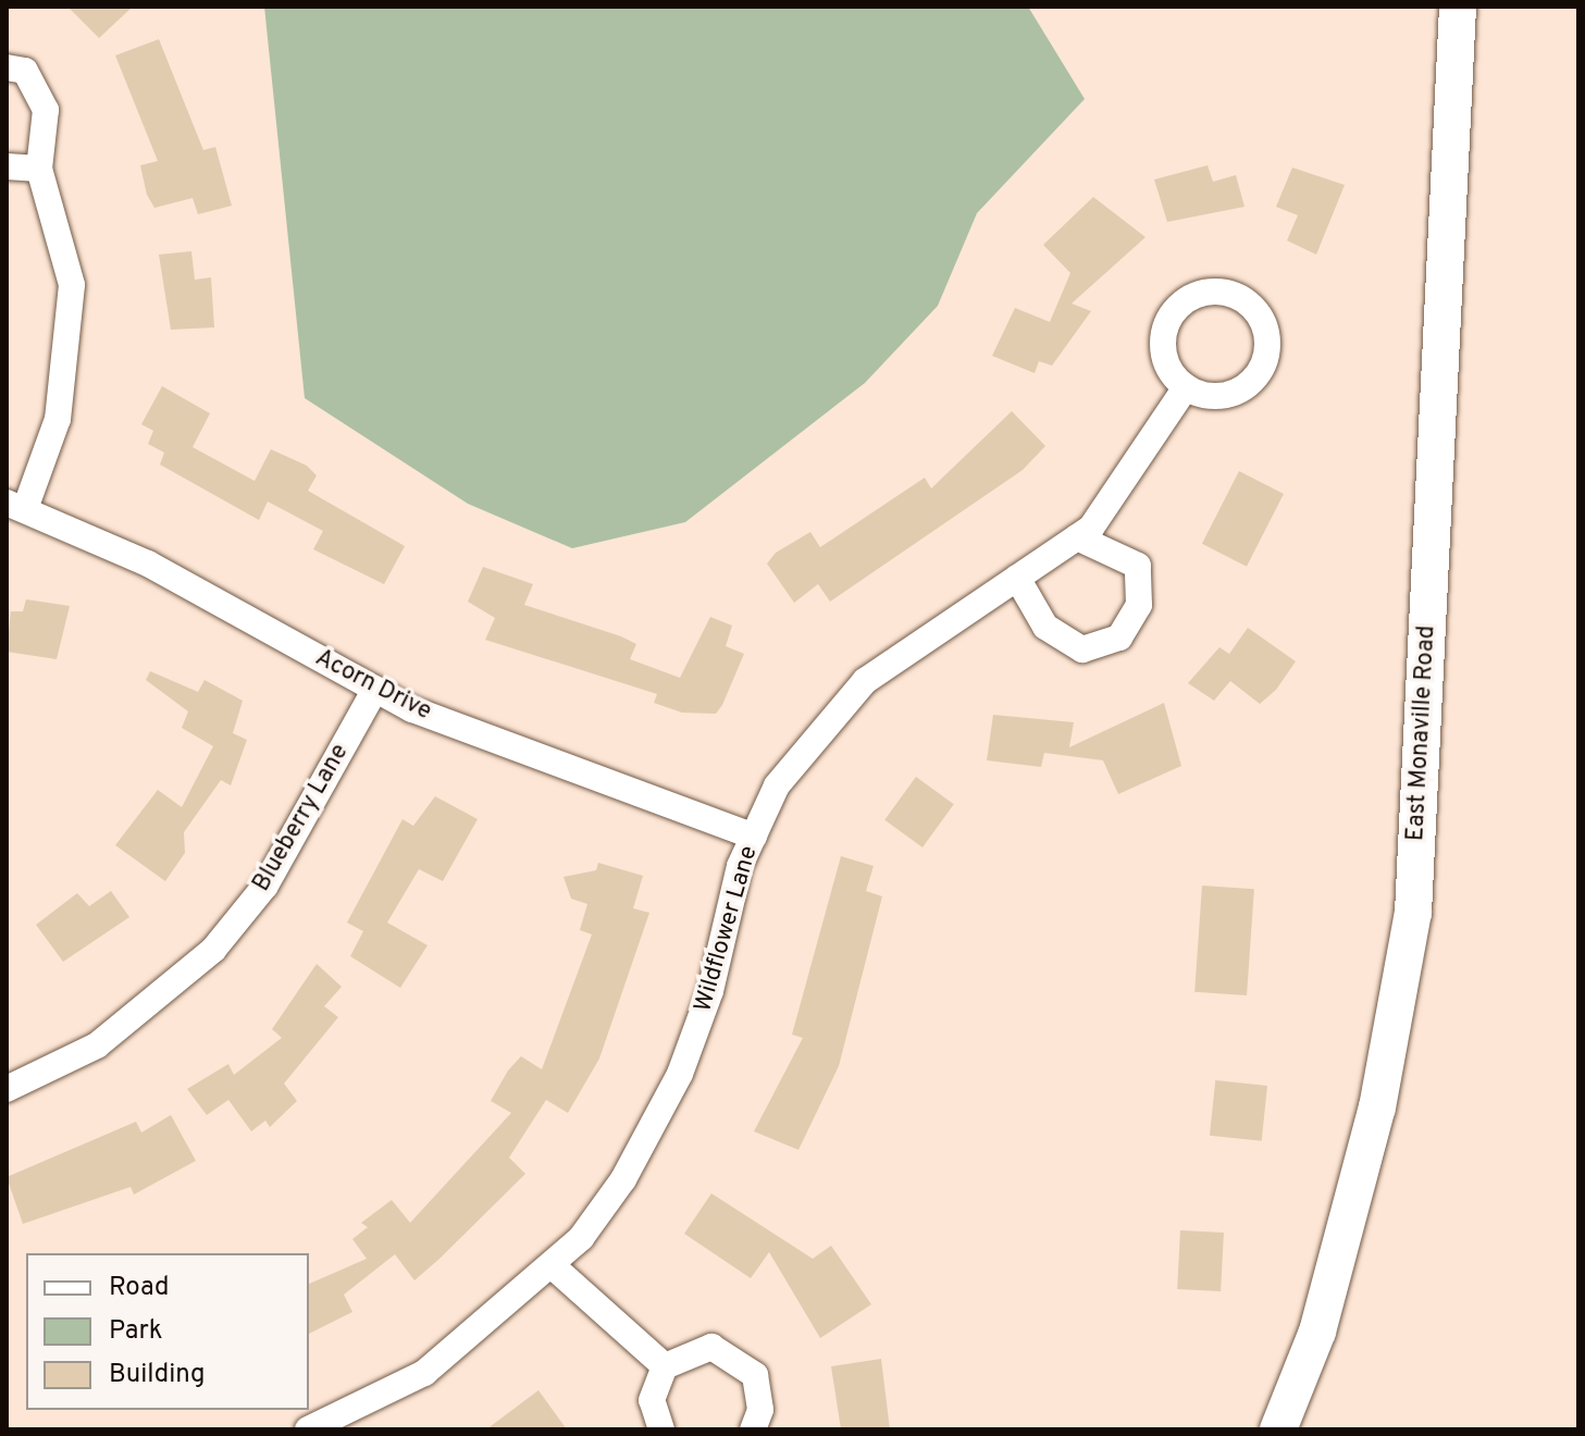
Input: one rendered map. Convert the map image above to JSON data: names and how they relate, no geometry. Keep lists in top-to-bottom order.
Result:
{
  "streets": {
    "main road": ["East Monaville Road"],
    "street": ["Acorn Drive", "Blueberry Lane", "Wildflower Lane"]
  },
  "crossings": [
    ["Acorn Drive", "Blueberry Lane"],
    ["Acorn Drive", "Wildflower Lane"]
  ],
  "legend": ["Road", "Park", "Building"]
}
